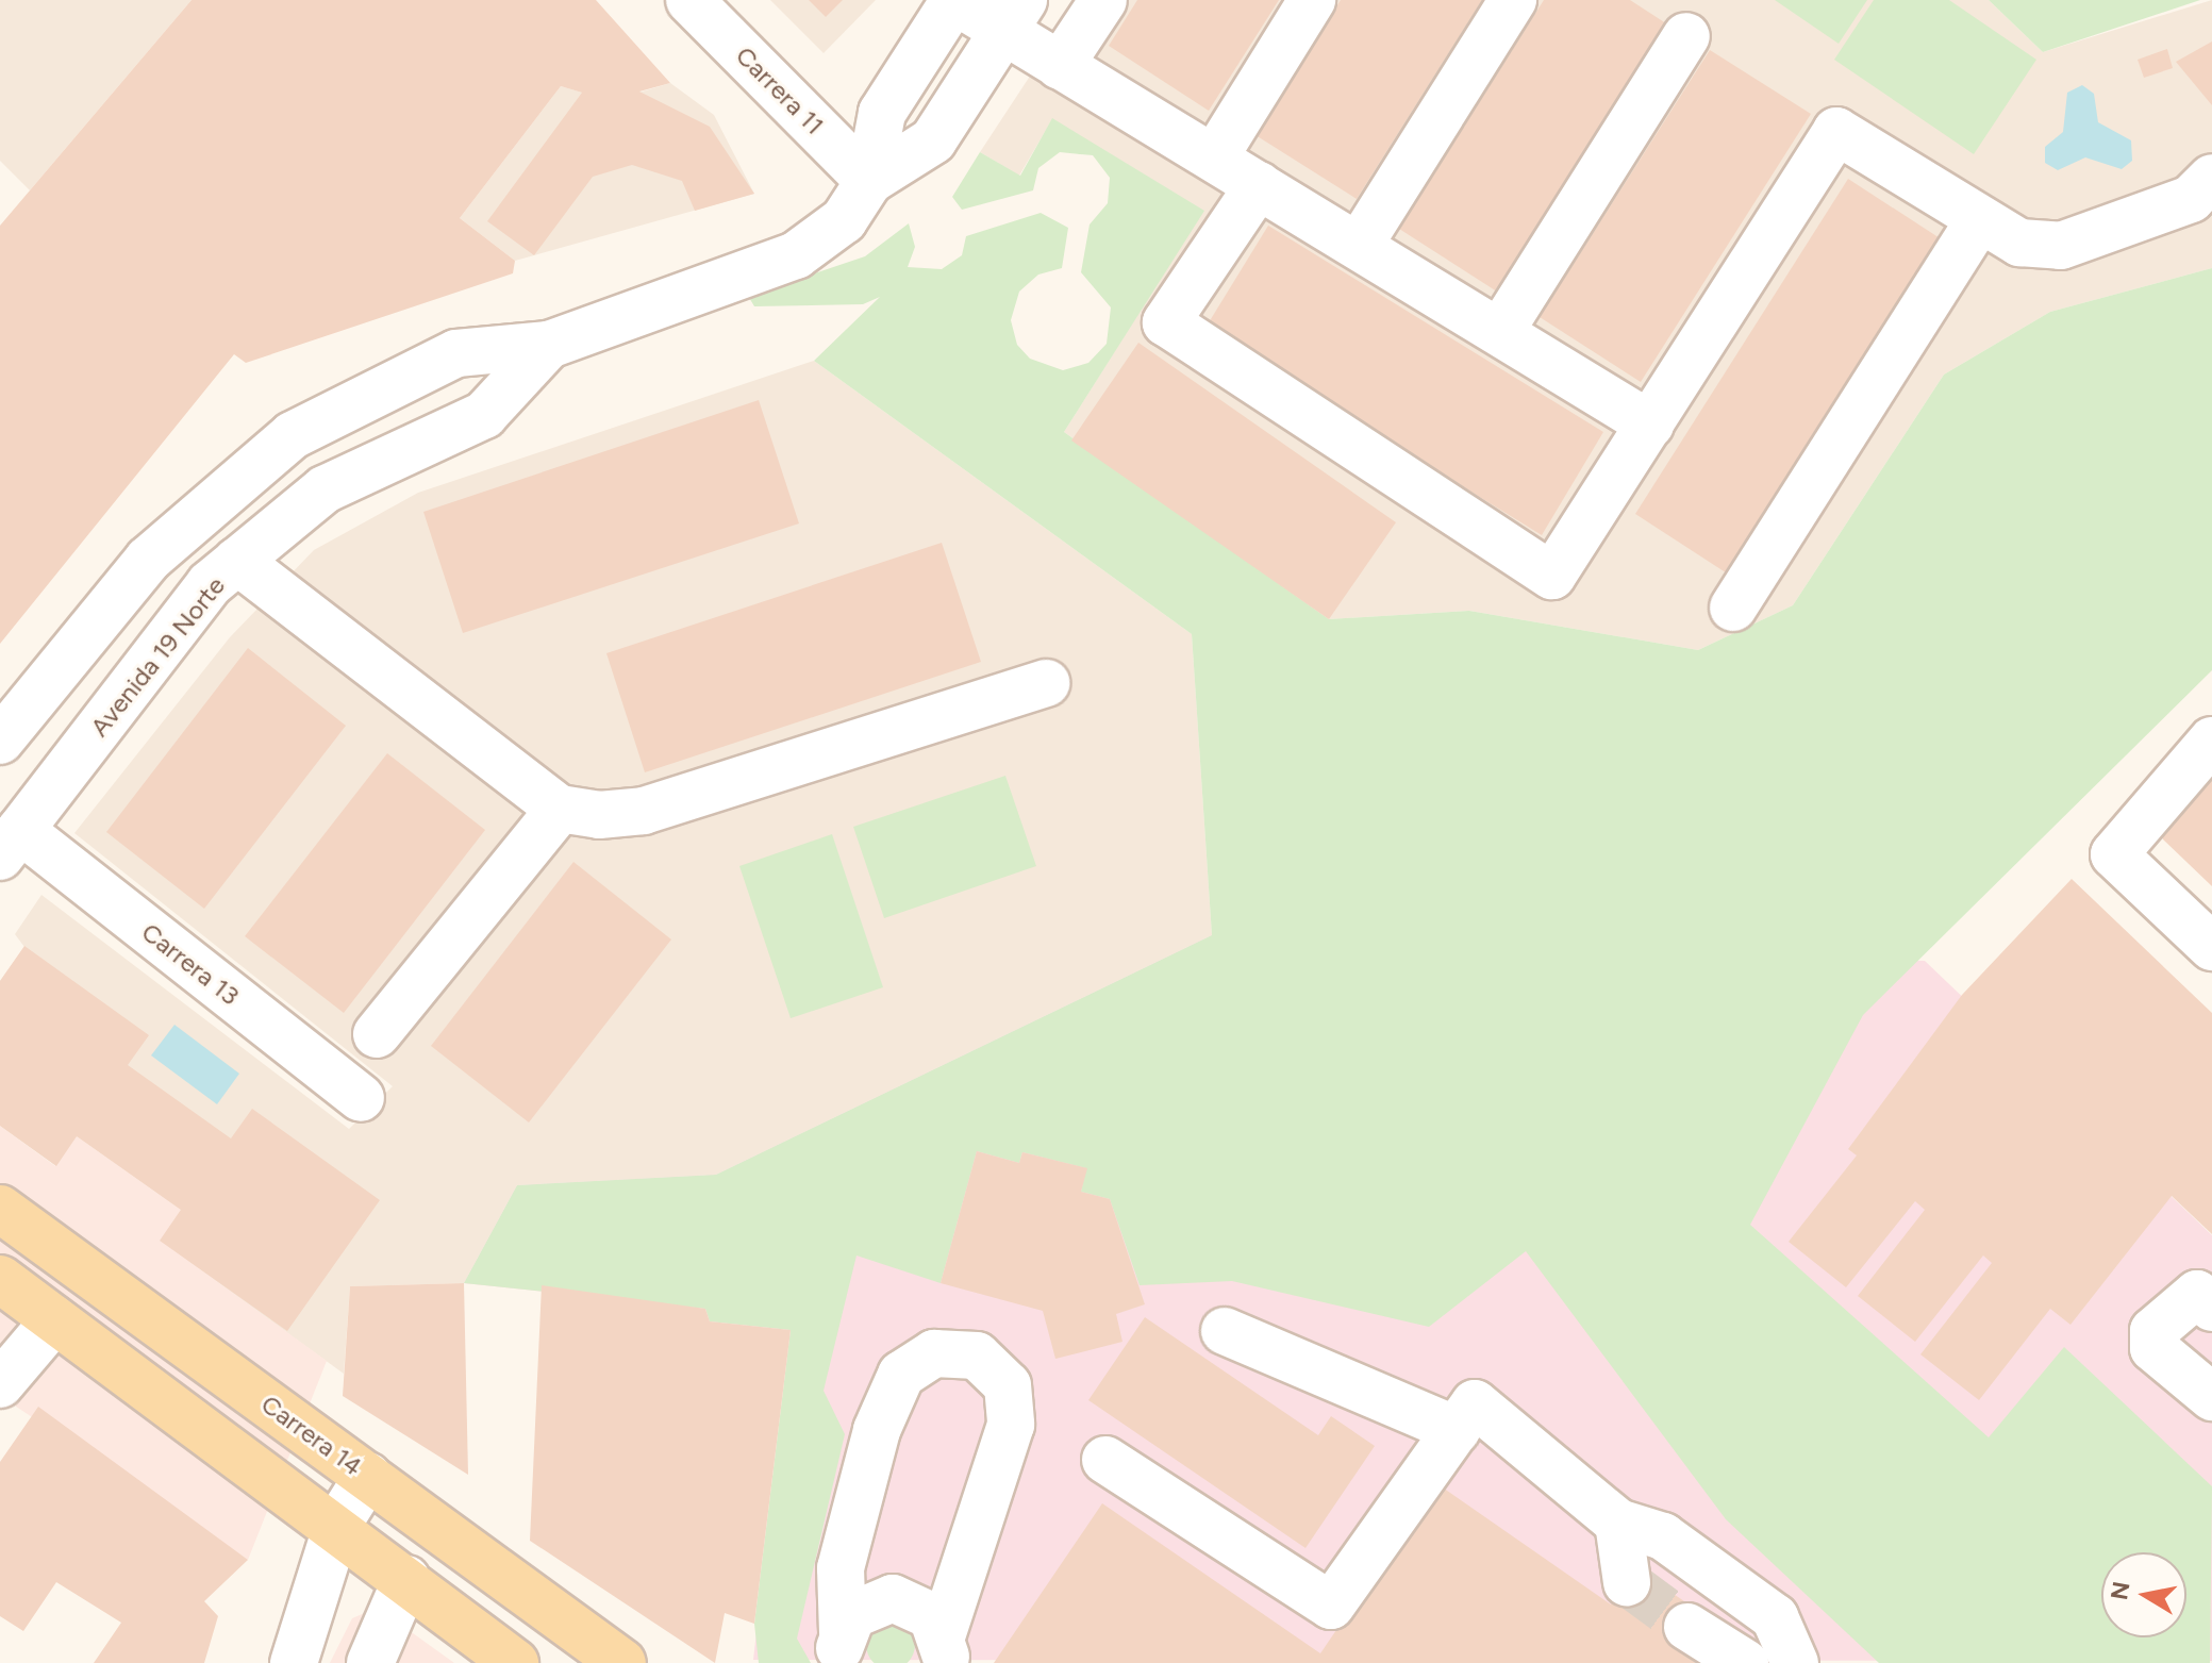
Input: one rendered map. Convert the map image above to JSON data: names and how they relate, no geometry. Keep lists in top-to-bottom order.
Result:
{
  "streets": {
    "main road": ["Carrera 14"],
    "street": ["Carrera 11", "Avenida 19 Norte", "Carrera 13"]
  },
  "crossings": [
    ["Carrera 11", "Avenida 19 Norte"],
    ["Avenida 19 Norte", "Carrera 13"]
  ],
  "north": "left"
}
